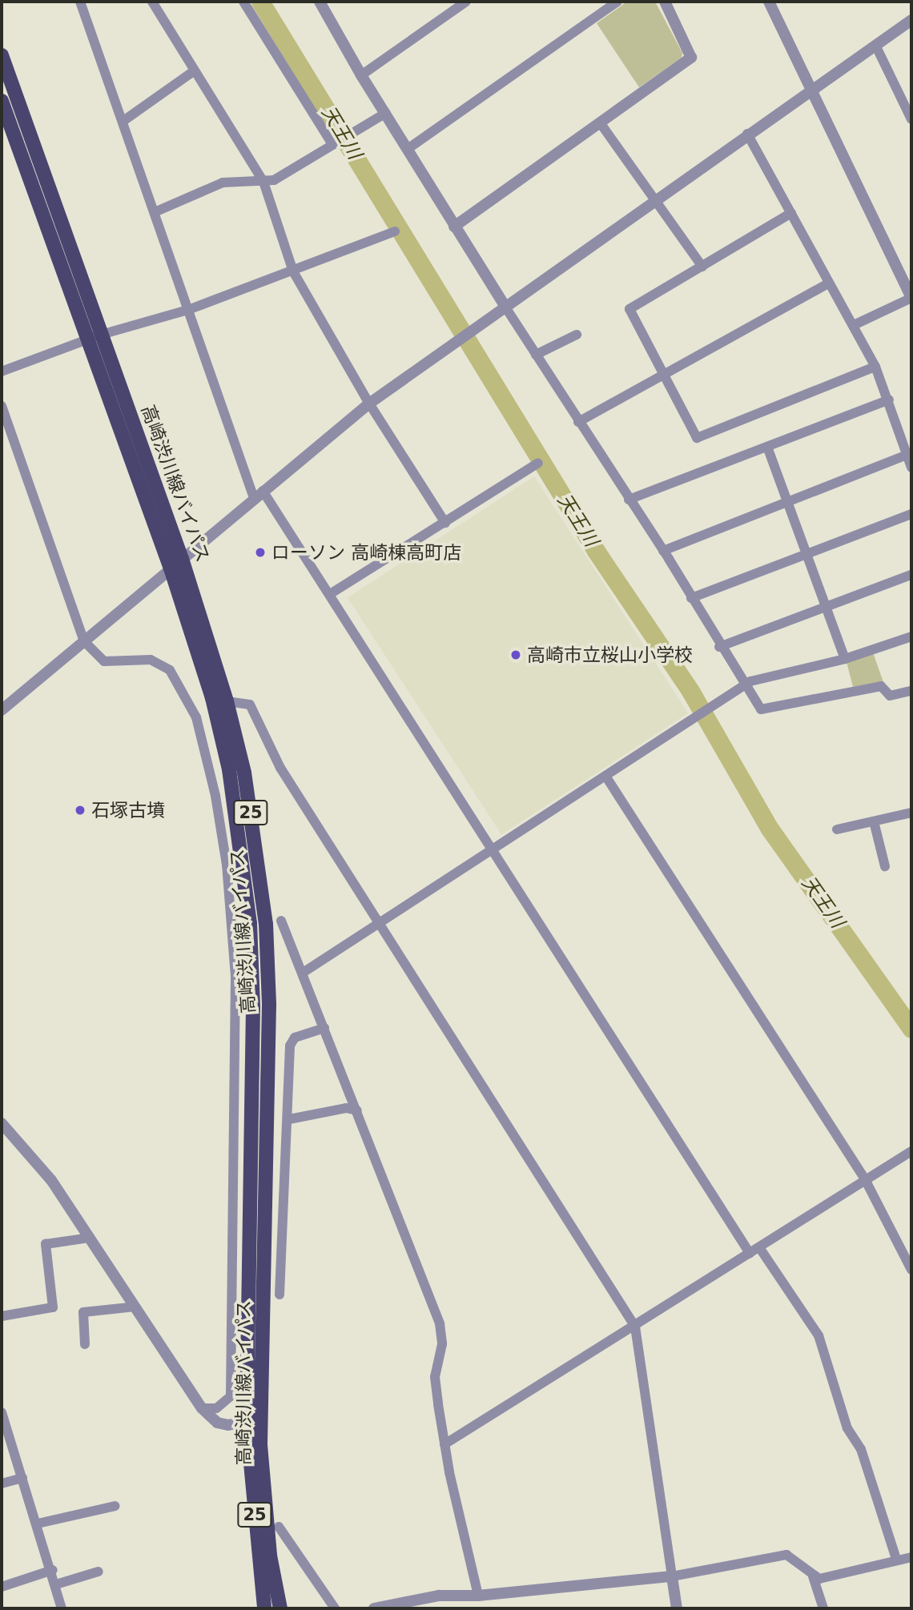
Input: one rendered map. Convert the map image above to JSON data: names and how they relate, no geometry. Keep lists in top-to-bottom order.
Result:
{
  "streets": {
    "main road": ["高崎渋川線バイパス", "25"]
  },
  "water": ["天王川"],
  "places": ["ローソン 高崎棟高町店", "高崎市立桜山小学校", "石塚古墳"]
}
